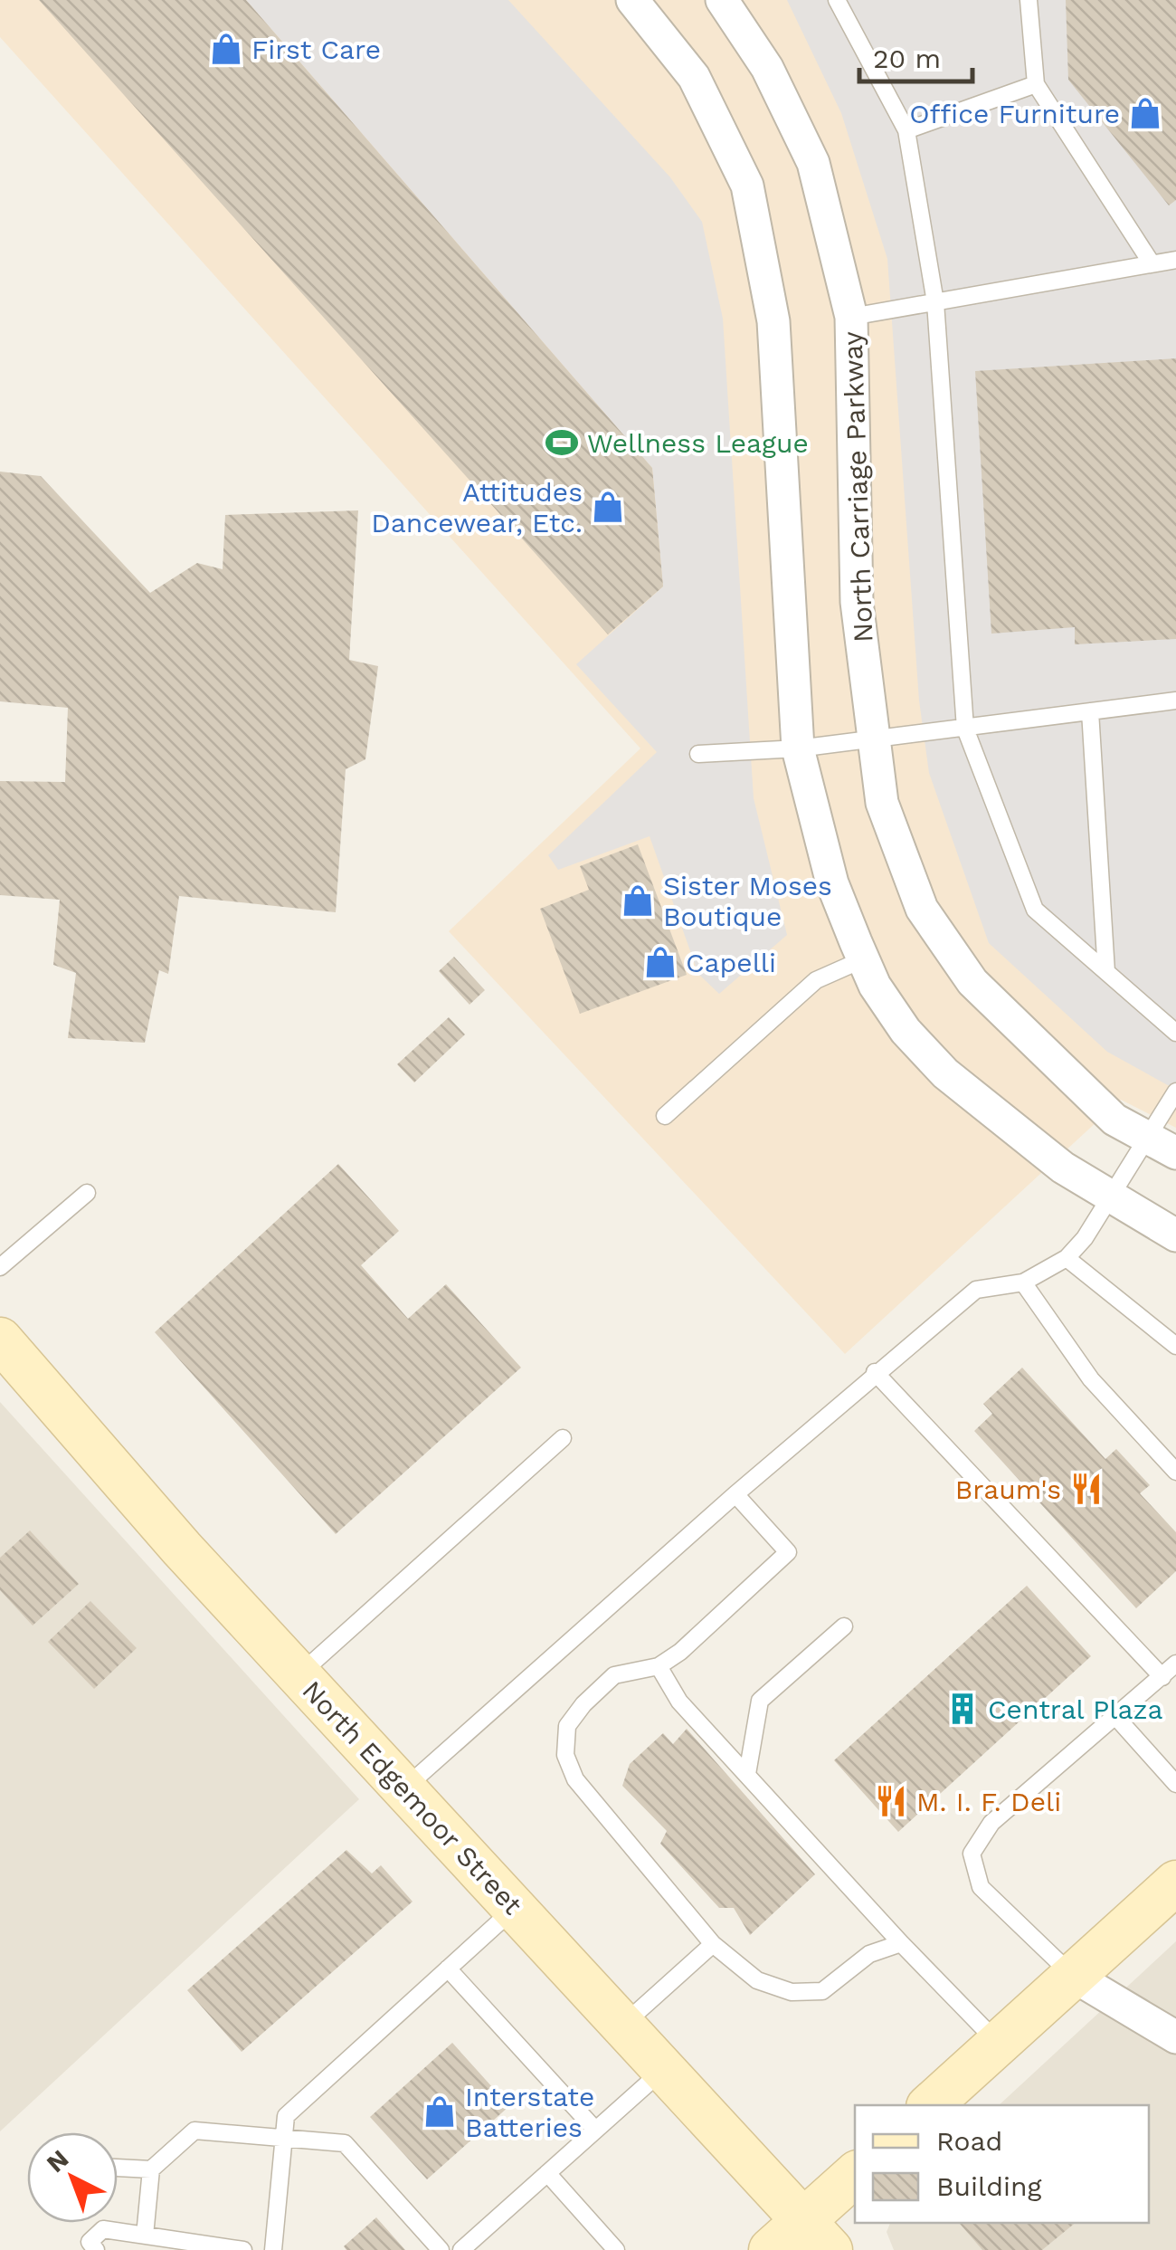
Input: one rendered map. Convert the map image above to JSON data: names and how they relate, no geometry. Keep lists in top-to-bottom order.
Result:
{
  "streets": {
    "street": ["North Carriage Parkway", "North Edgemoor Street"]
  },
  "places": {
    "shop": [
      "First Care",
      "Office Furniture",
      "Attitudes Dancewear, Etc.",
      "Sister Moses Boutique",
      "Capelli",
      "Interstate Batteries"
    ],
    "sports": ["Wellness League"],
    "restaurant": ["Braum's", "M. I. F. Deli"],
    "building": ["Central Plaza"]
  },
  "legend": ["Road", "Building"],
  "scale_bar": "20 m",
  "north": "top left"
}
